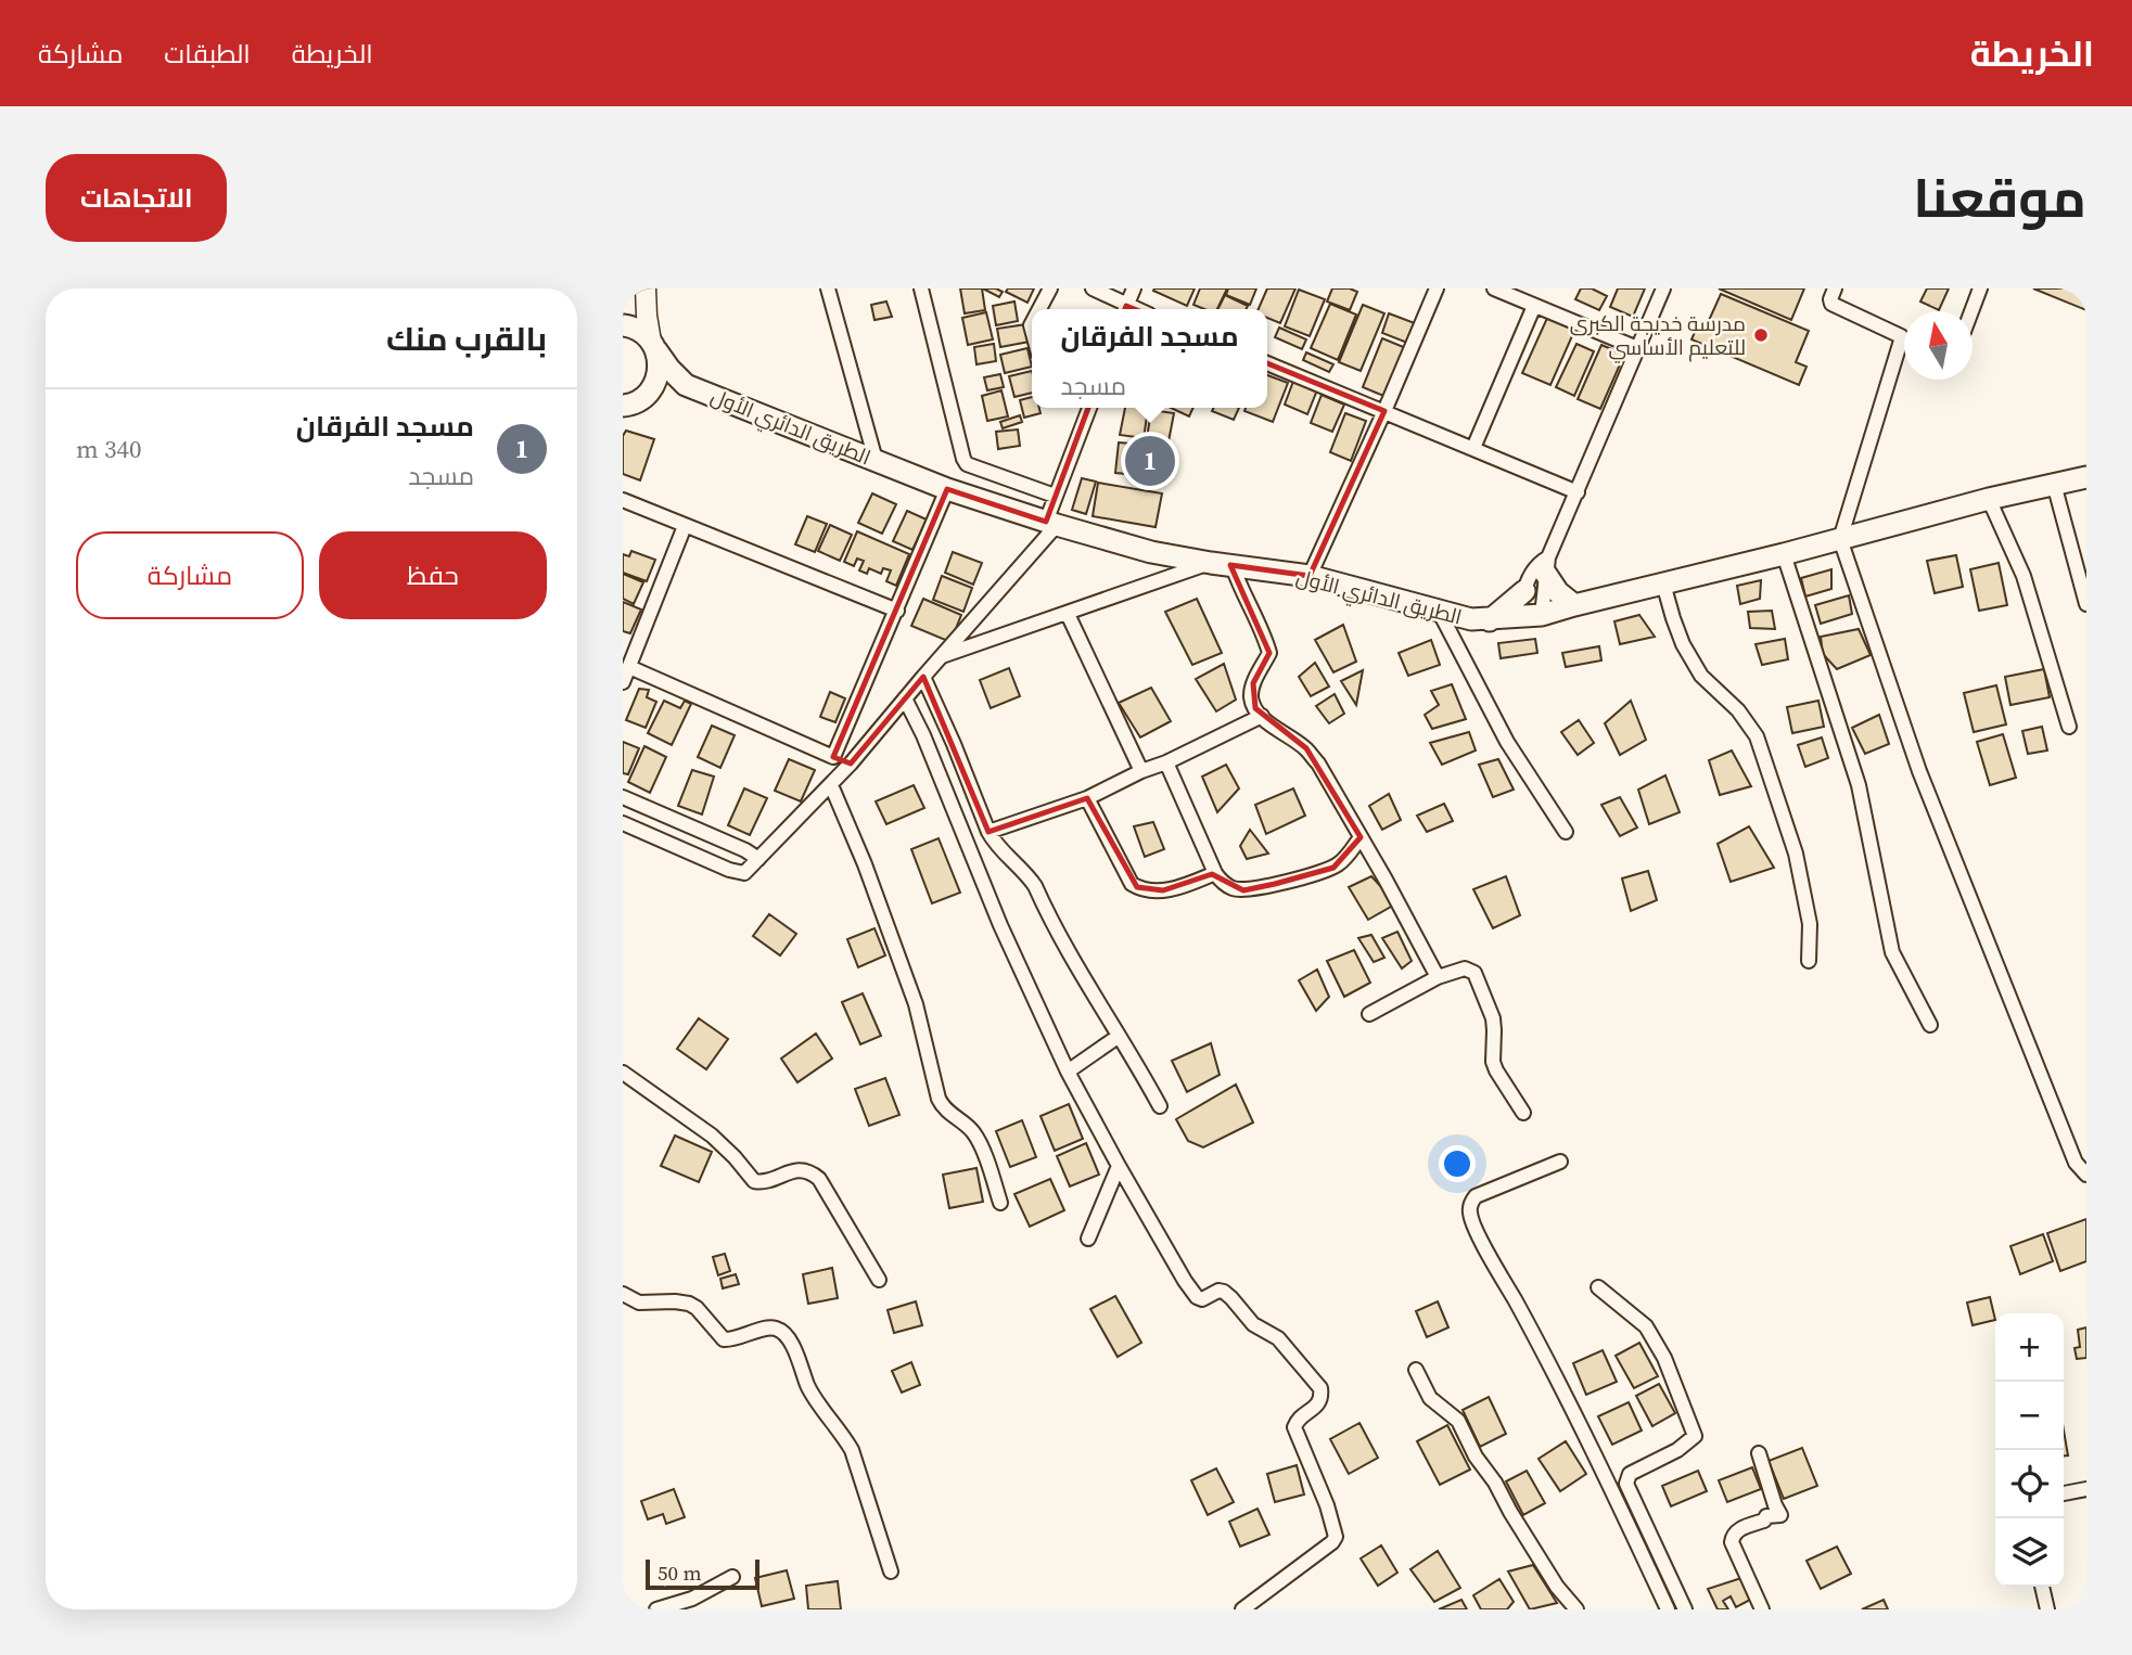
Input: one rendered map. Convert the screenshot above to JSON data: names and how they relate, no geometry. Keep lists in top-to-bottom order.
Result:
{
  "streets": {
    "main road": ["الطريق الدائري الأول"]
  },
  "places": ["مدرسة خديجة الكبرى للتعليم الأساسي"],
  "scale_bar": "50 m",
  "north": "top",
  "page": {
    "header": "الخريطة",
    "nav": ["الخريطة", "الطبقات", "مشاركة"],
    "title": "موقعنا",
    "buttons": [
      "الاتجاهات",
      ["حفظ", "مشاركة"]
    ],
    "heading": "بالقرب منك",
    "popup": ["مسجد الفرقان", "مسجد"],
    "list": [
      {
        "mark": "1",
        "name": "مسجد الفرقان",
        "note": "مسجد",
        "value": "340 m"
      }
    ],
    "pins": "1",
    "map_buttons": ["+", "−"],
    "scale": "50 m"
  }
}
